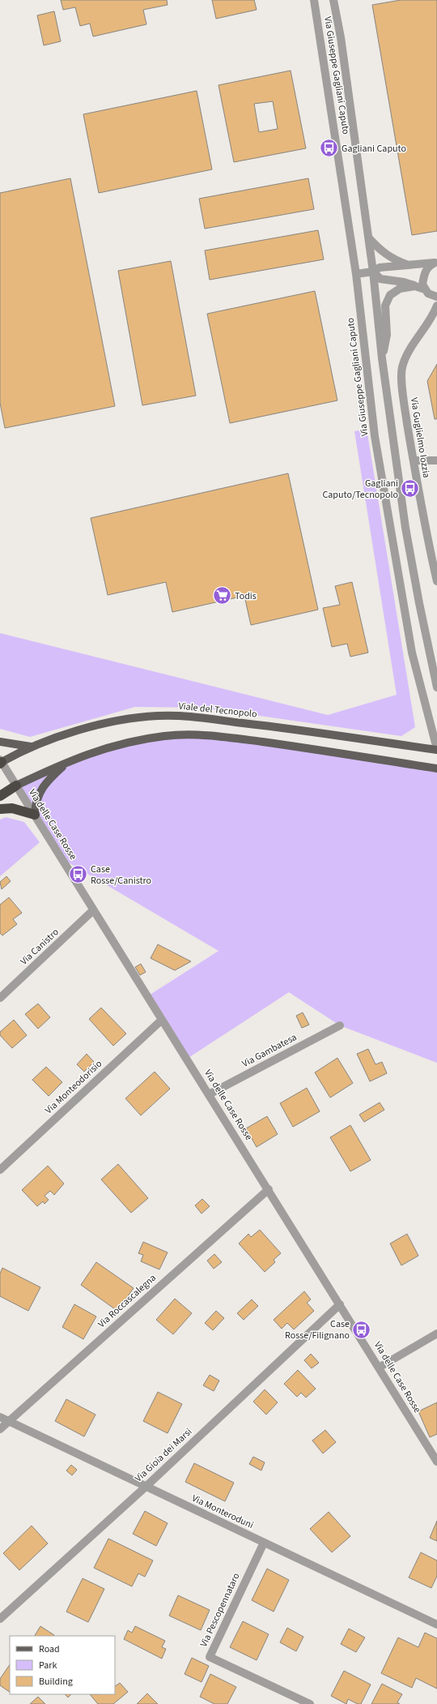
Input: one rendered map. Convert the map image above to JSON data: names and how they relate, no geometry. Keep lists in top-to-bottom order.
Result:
{
  "streets": {
    "main road": ["Viale del Tecnopolo"],
    "street": [
      "Via Giuseppe Gagliani Caputo",
      "Via Guglielmo Iozzia",
      "Via delle Case Rosse",
      "Via Canistro",
      "Via Gambatesa",
      "Via Monteodorisio",
      "Via Roccascalegna",
      "Via Gioia dei Marsi",
      "Via Monteroduni",
      "Via Pescopennataro"
    ]
  },
  "crossings": [
    ["Via Giuseppe Gagliani Caputo", "Viale del Tecnopolo"],
    ["Viale del Tecnopolo", "Via delle Case Rosse"],
    ["Via delle Case Rosse", "Via Canistro"],
    ["Via delle Case Rosse", "Via Gambatesa"],
    ["Via delle Case Rosse", "Via Monteodorisio"],
    ["Via delle Case Rosse", "Via Roccascalegna"],
    ["Via delle Case Rosse", "Via Gioia dei Marsi"],
    ["Via Roccascalegna", "Via Monteroduni"],
    ["Via Gioia dei Marsi", "Via Monteroduni"],
    ["Via Monteroduni", "Via Pescopennataro"]
  ],
  "places": {
    "bus stop": [
      "Gagliani Caputo",
      "Gagliani Caputo/Tecnopolo",
      "Case Rosse/Canistro",
      "Case Rosse/Filignano"
    ],
    "supermarket": ["Todis"]
  },
  "legend": ["Road", "Park", "Building"]
}
